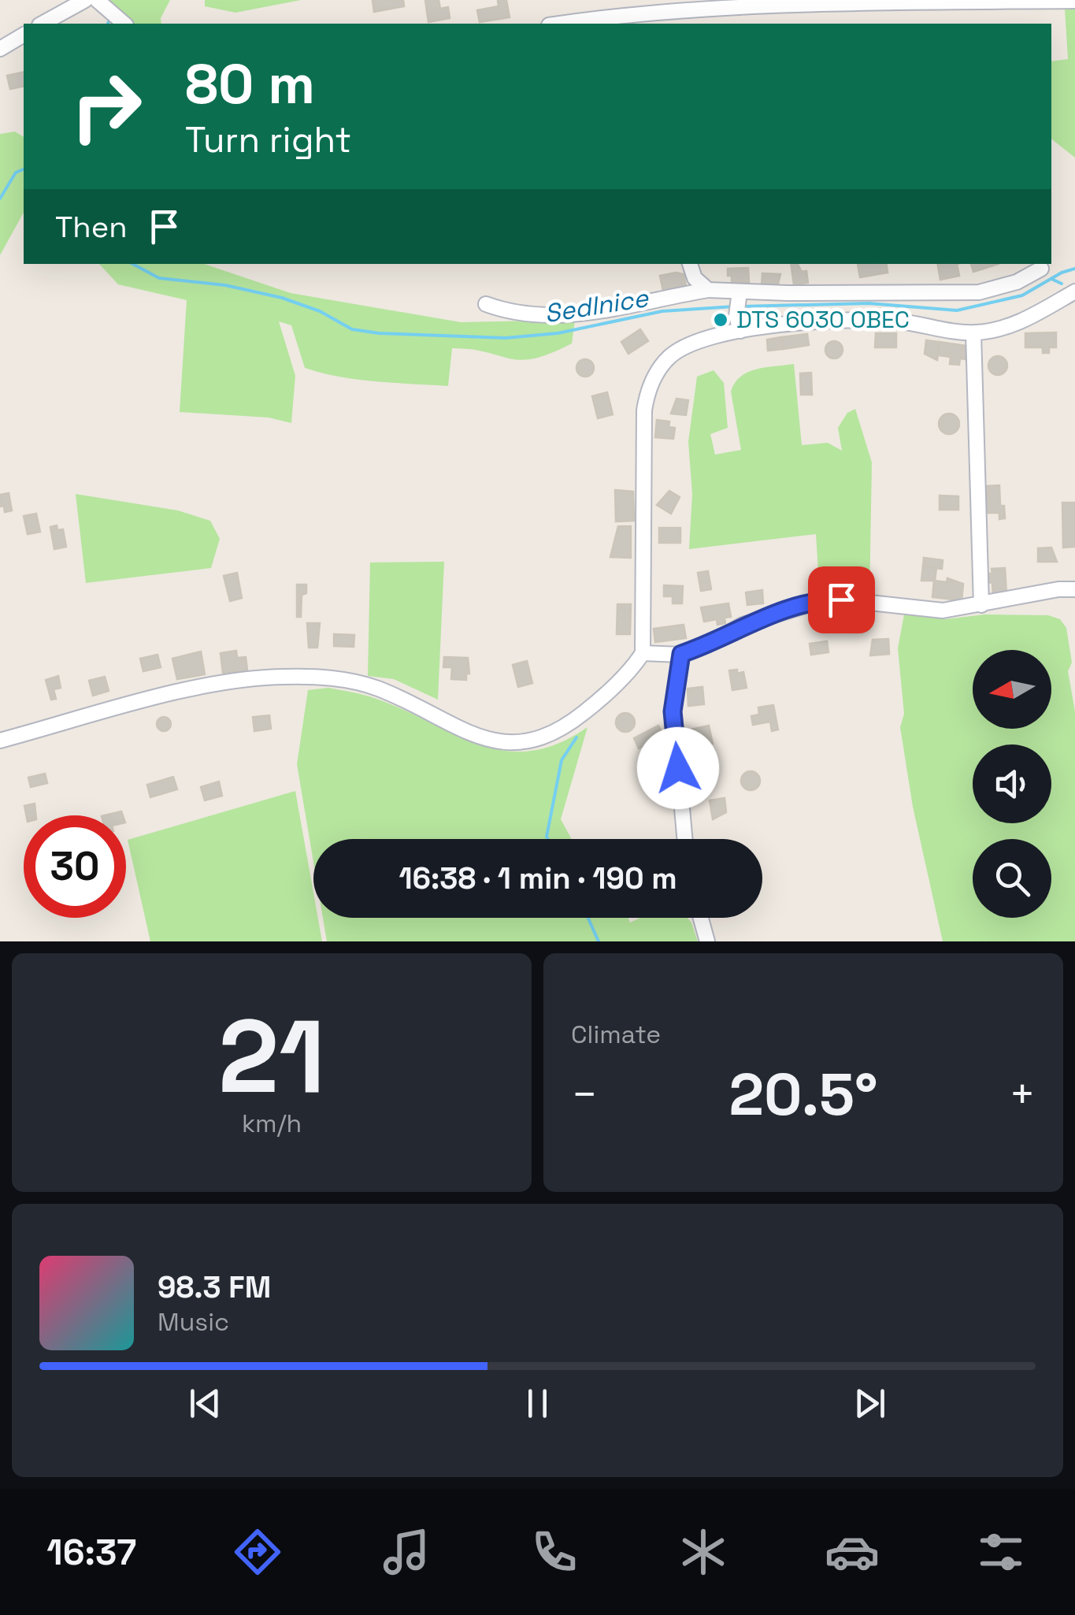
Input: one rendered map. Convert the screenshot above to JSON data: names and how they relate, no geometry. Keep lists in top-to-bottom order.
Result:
{
  "water": ["Sedlnice"],
  "places": ["DTS 6030 OBEC"],
  "north": "left",
  "page": {
    "turn": ["80 m", "Turn right"],
    "then": "Then",
    "limit": "30",
    "trip": "16:38 · 1 min · 190 m",
    "tile": [
      ["21", "km/h"],
      "Climate"
    ],
    "heat": ["−", "20.5°", "+"],
    "song": ["98.3 FM", "Music"],
    "tabs": "16:37"
  }
}
